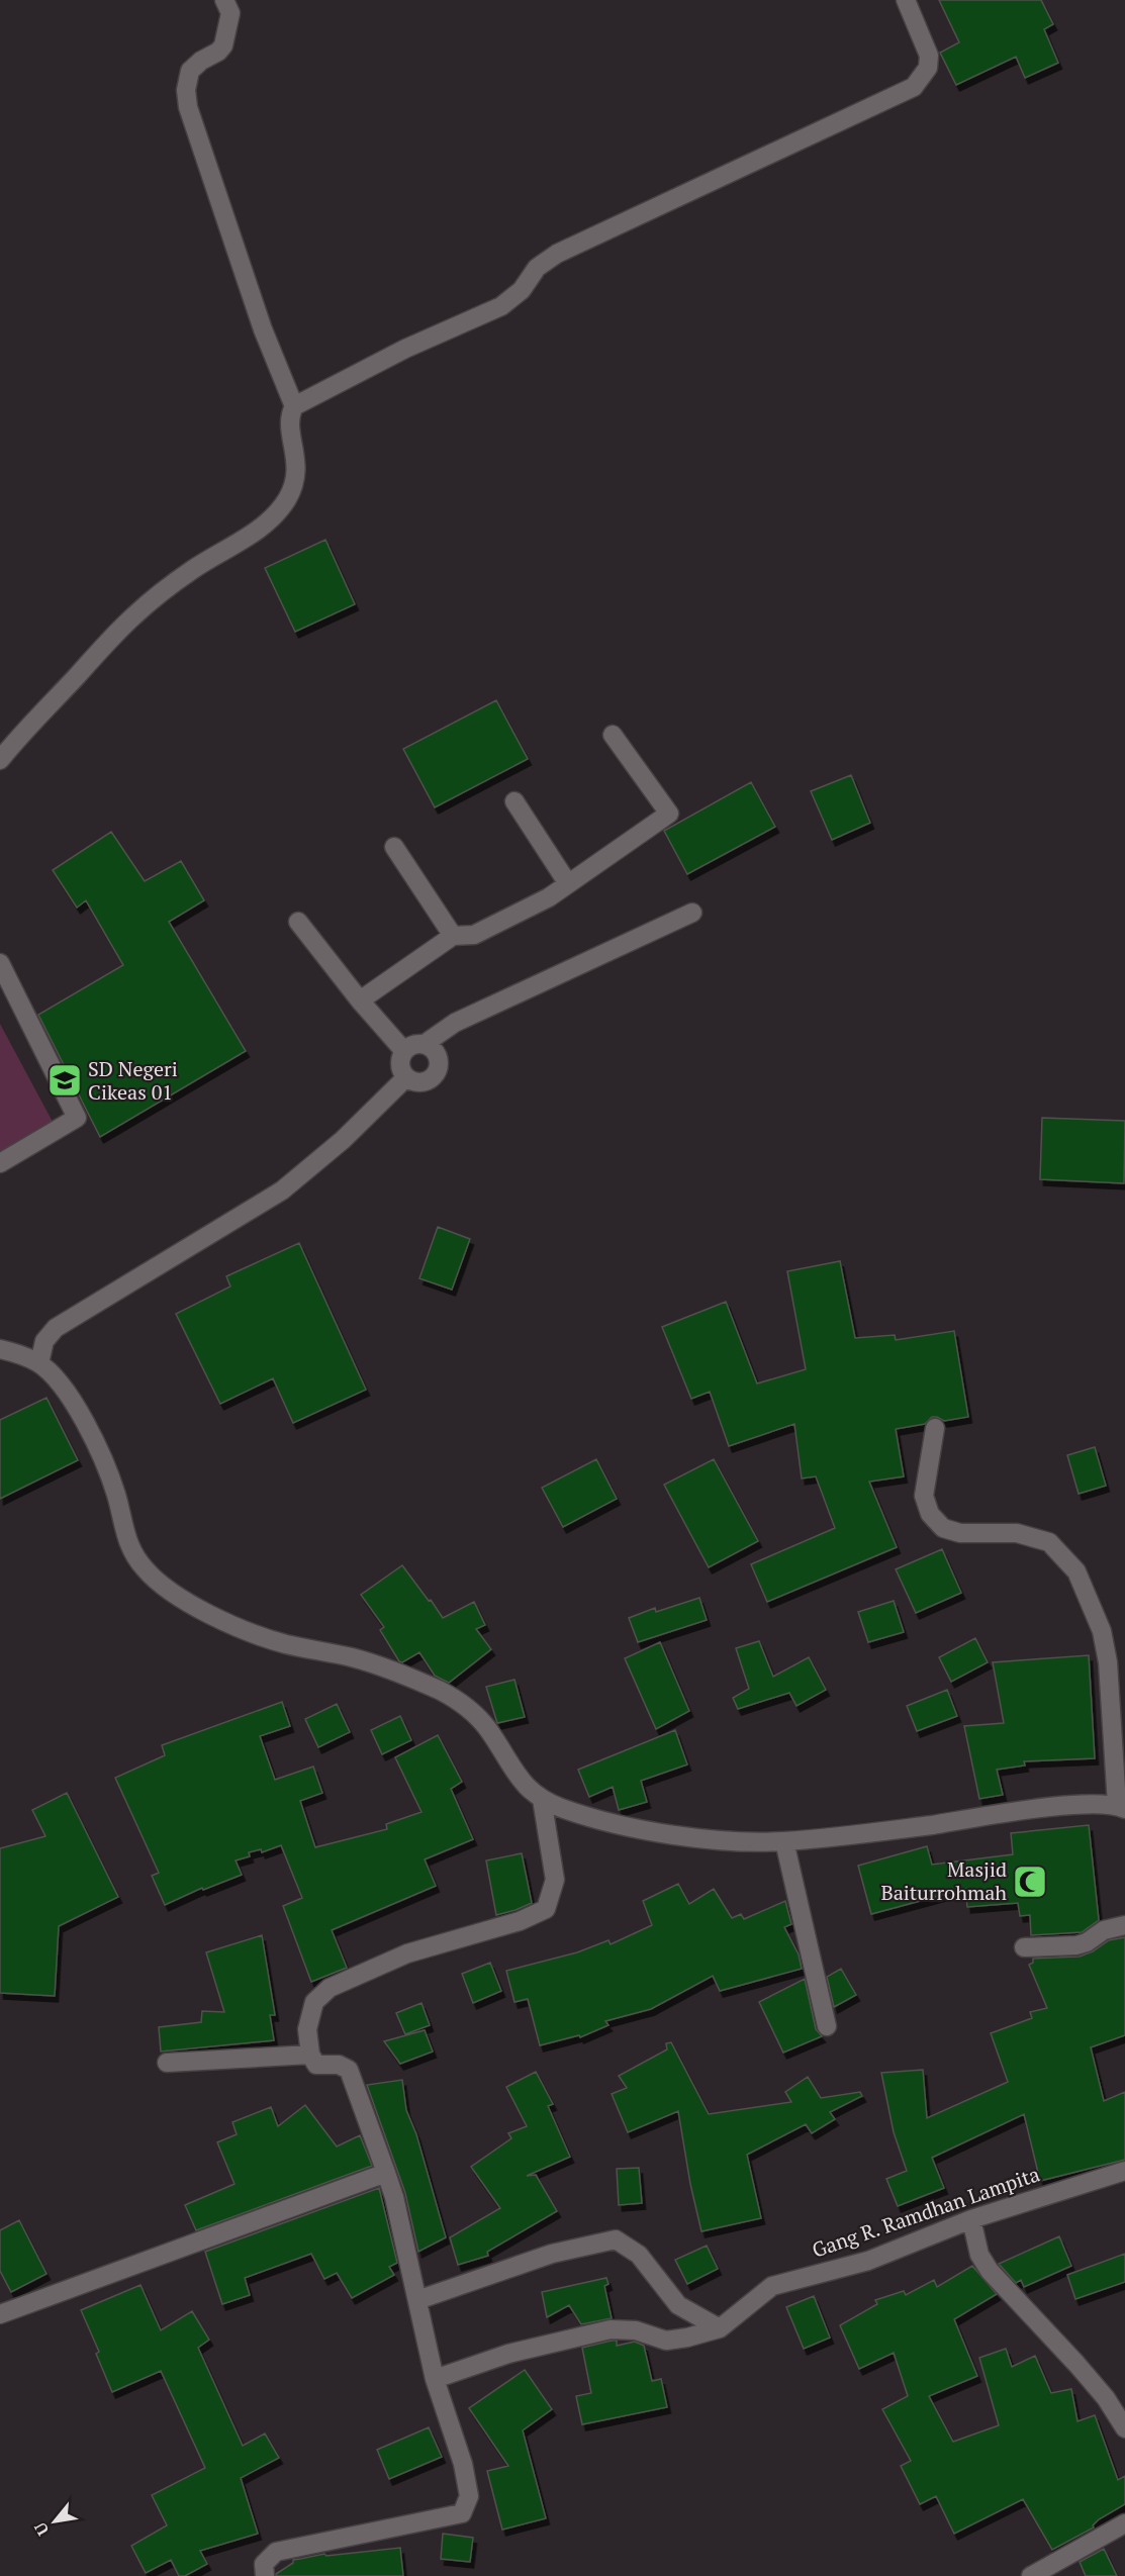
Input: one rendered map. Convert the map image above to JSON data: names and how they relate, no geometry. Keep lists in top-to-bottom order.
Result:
{
  "streets": {
    "street": ["Gang R. Ramdhan Lampita"]
  },
  "places": {
    "school or university": ["SD Negeri Cikeas 01"],
    "mosque": ["Masjid Baiturrohmah"]
  },
  "north": "bottom left"
}
